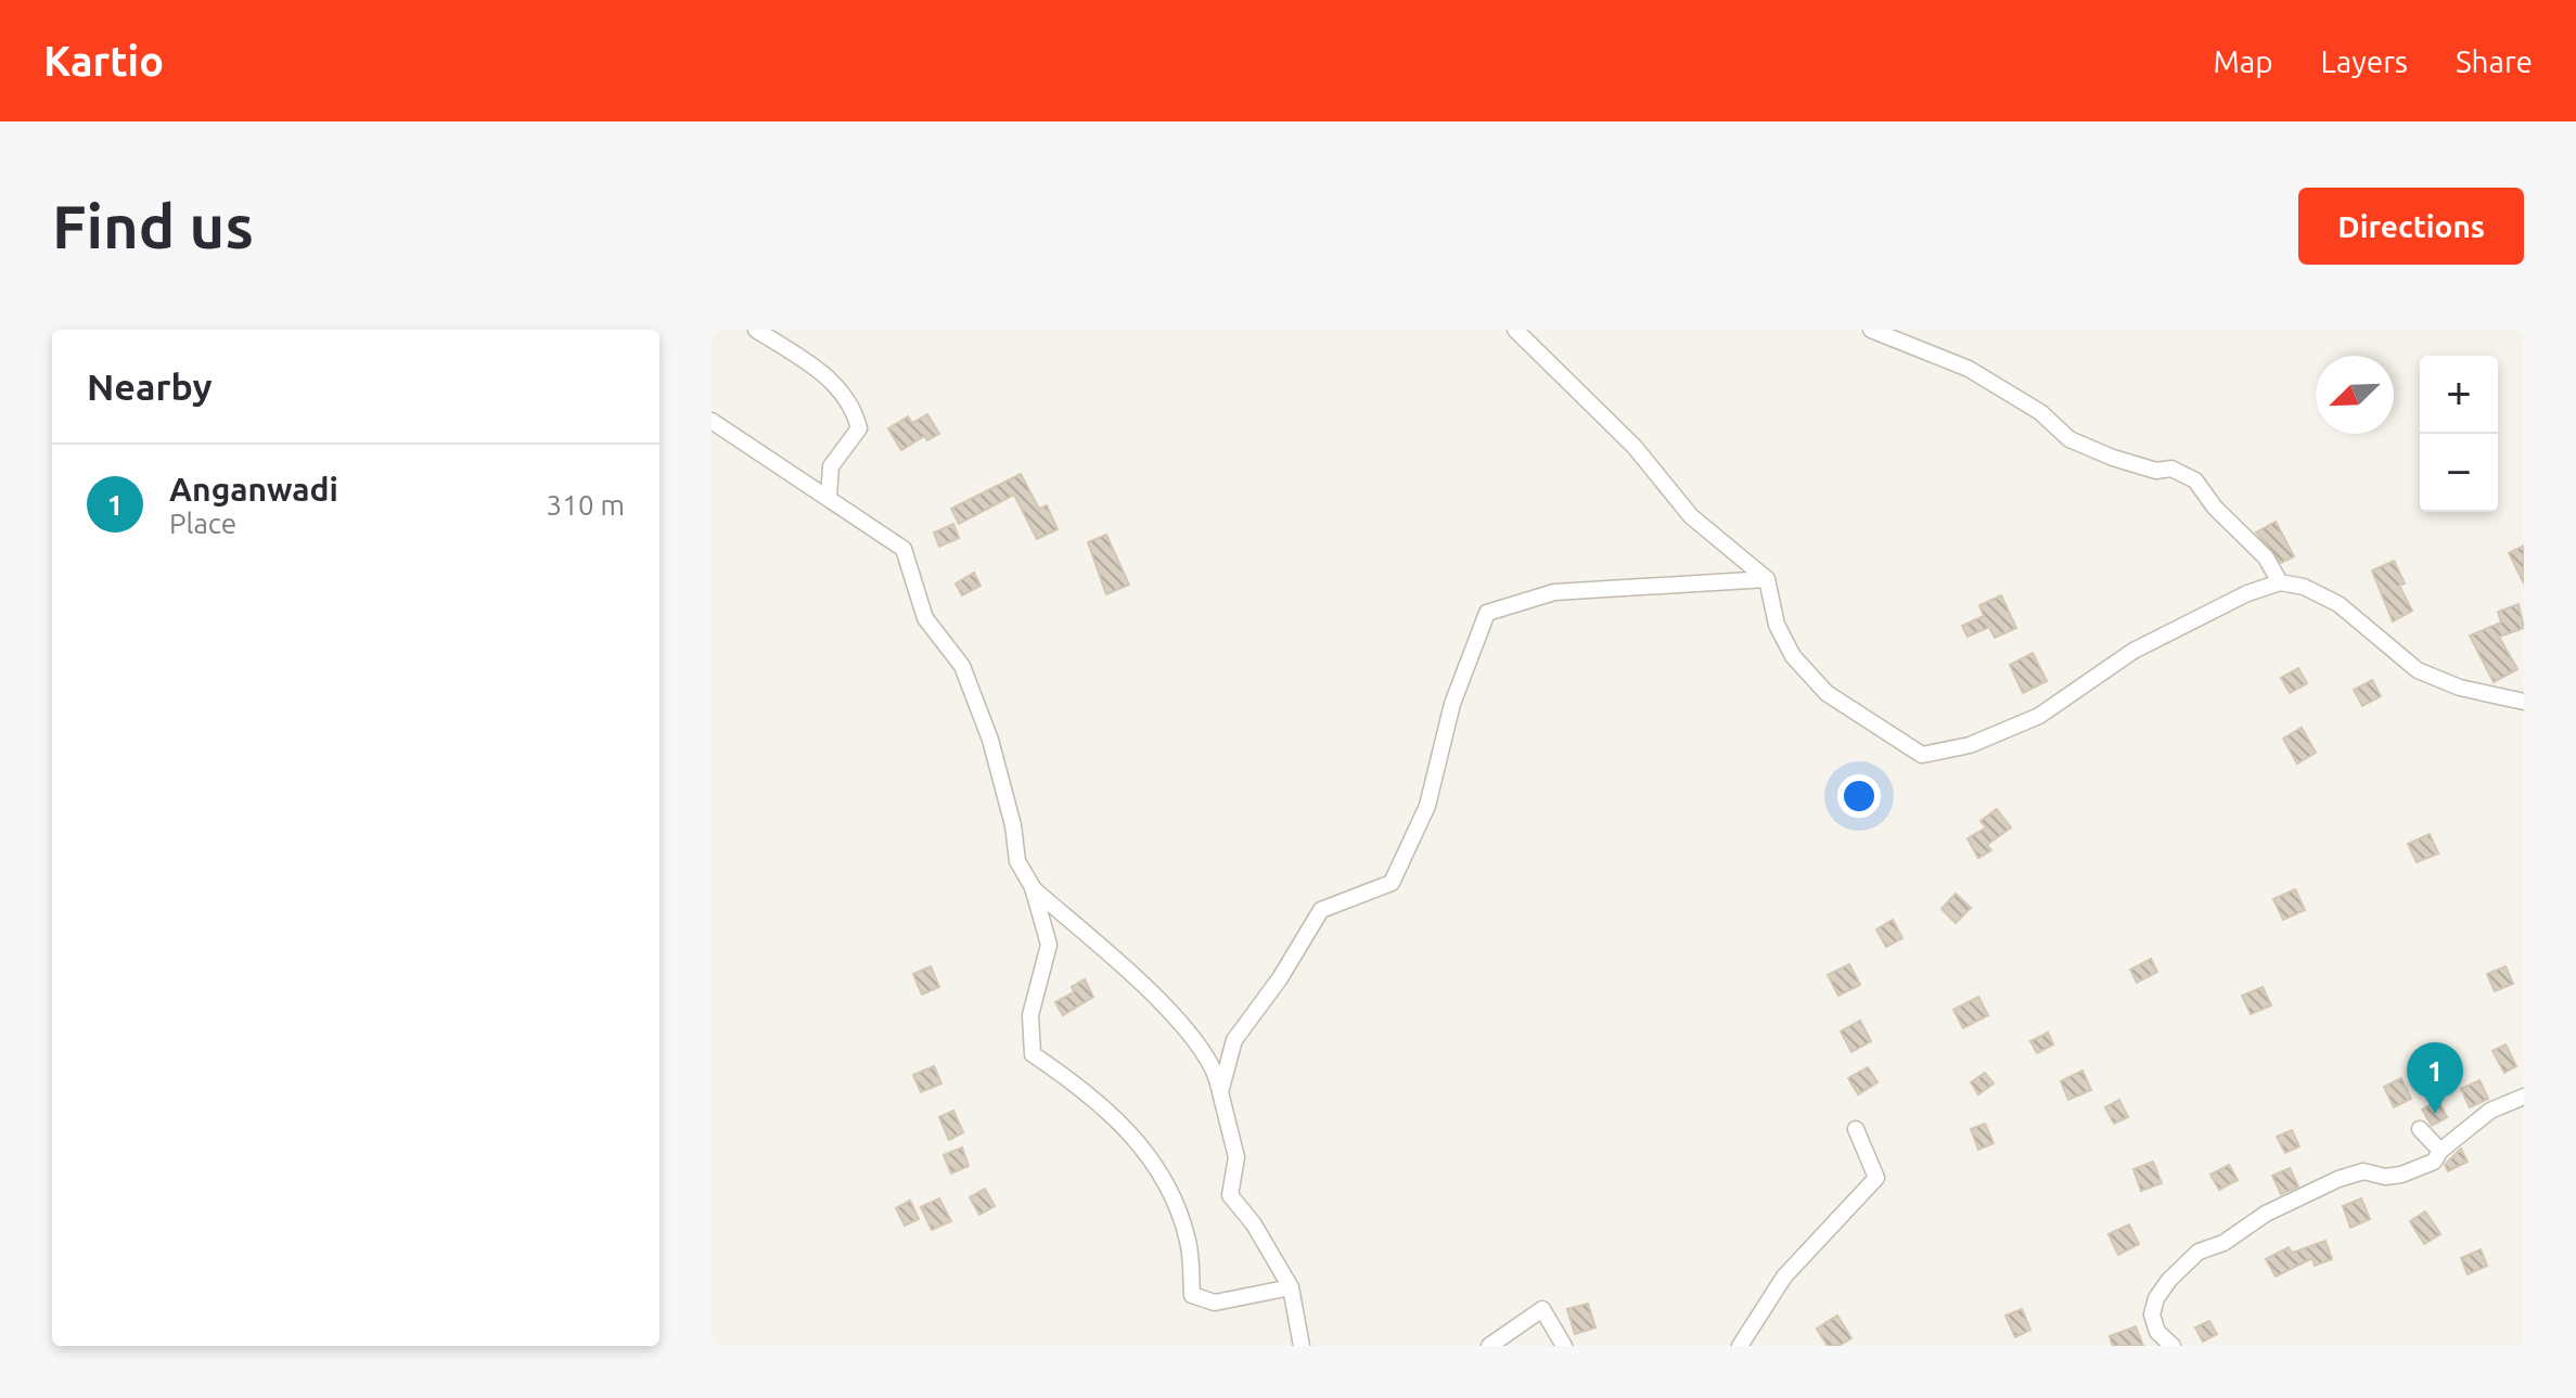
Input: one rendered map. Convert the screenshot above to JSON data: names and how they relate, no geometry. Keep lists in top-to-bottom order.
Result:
{
  "north": "bottom left",
  "page": {
    "header": "Kartio",
    "nav": ["Map", "Layers", "Share"],
    "buttons": "Directions",
    "title": "Find us",
    "heading": "Nearby",
    "map_buttons": ["+", "−"],
    "list": [
      {
        "mark": "1",
        "name": "Anganwadi",
        "note": "Place",
        "value": "310 m"
      }
    ],
    "pins": "1"
  }
}
